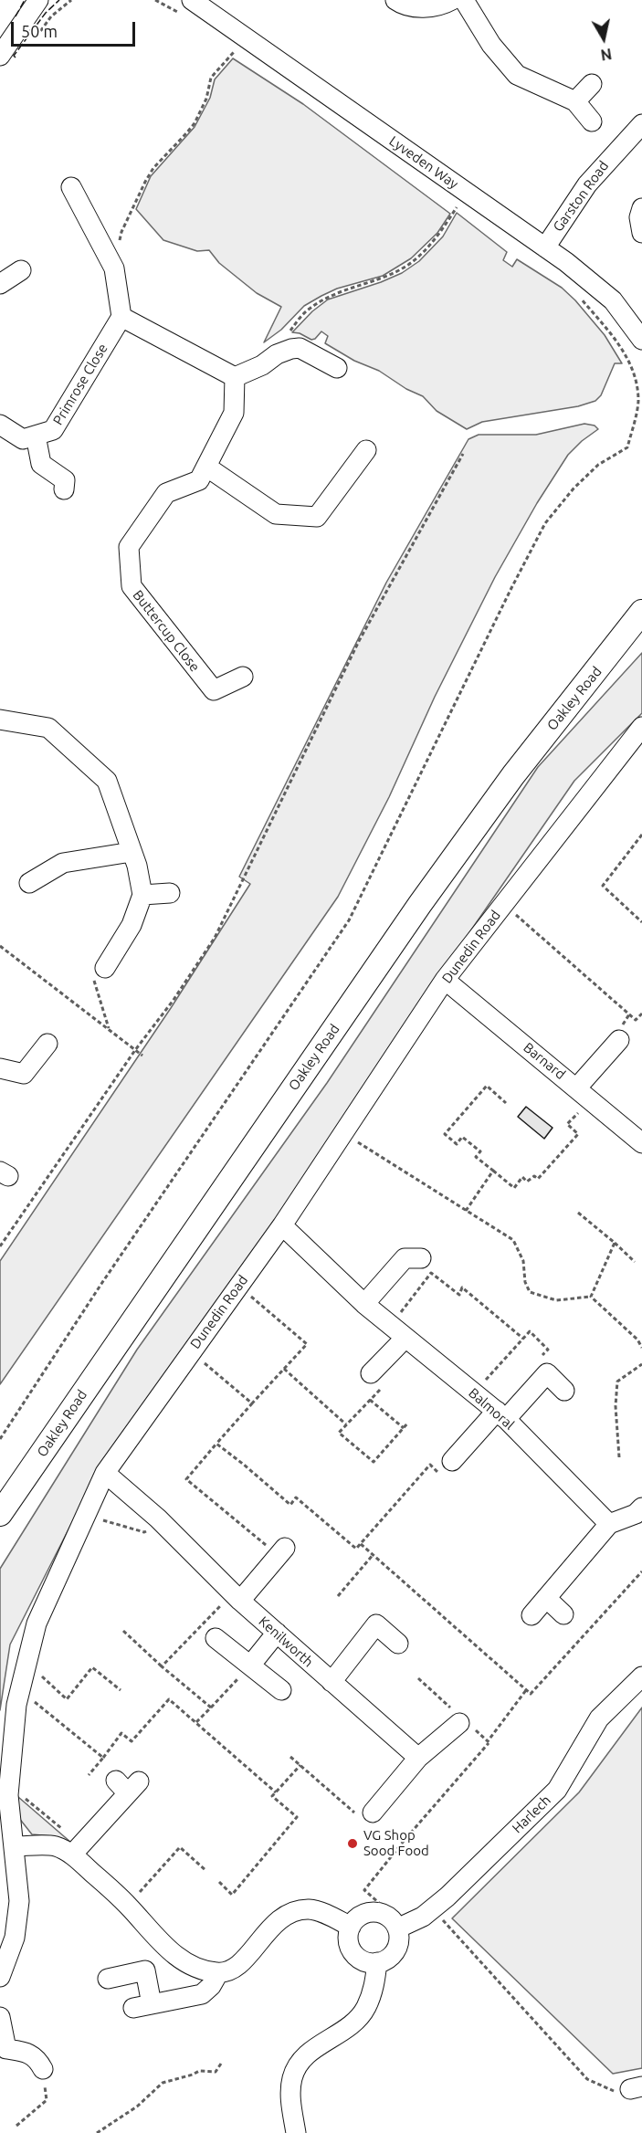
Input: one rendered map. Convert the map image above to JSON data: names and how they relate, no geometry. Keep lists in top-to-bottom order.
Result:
{
  "streets": {
    "main road": ["Oakley Road"],
    "street": [
      "Lyveden Way",
      "Garston Road",
      "Primrose Close",
      "Buttercup Close",
      "Dunedin Road",
      "Barnard",
      "Balmoral",
      "Kenilworth",
      "Harlech"
    ]
  },
  "crossings": [
    ["Lyveden Way", "Garston Road"],
    ["Dunedin Road", "Barnard"],
    ["Dunedin Road", "Balmoral"],
    ["Dunedin Road", "Kenilworth"]
  ],
  "places": ["VG Shop Sood Food"],
  "scale_bar": "50 m",
  "north": "bottom"
}
